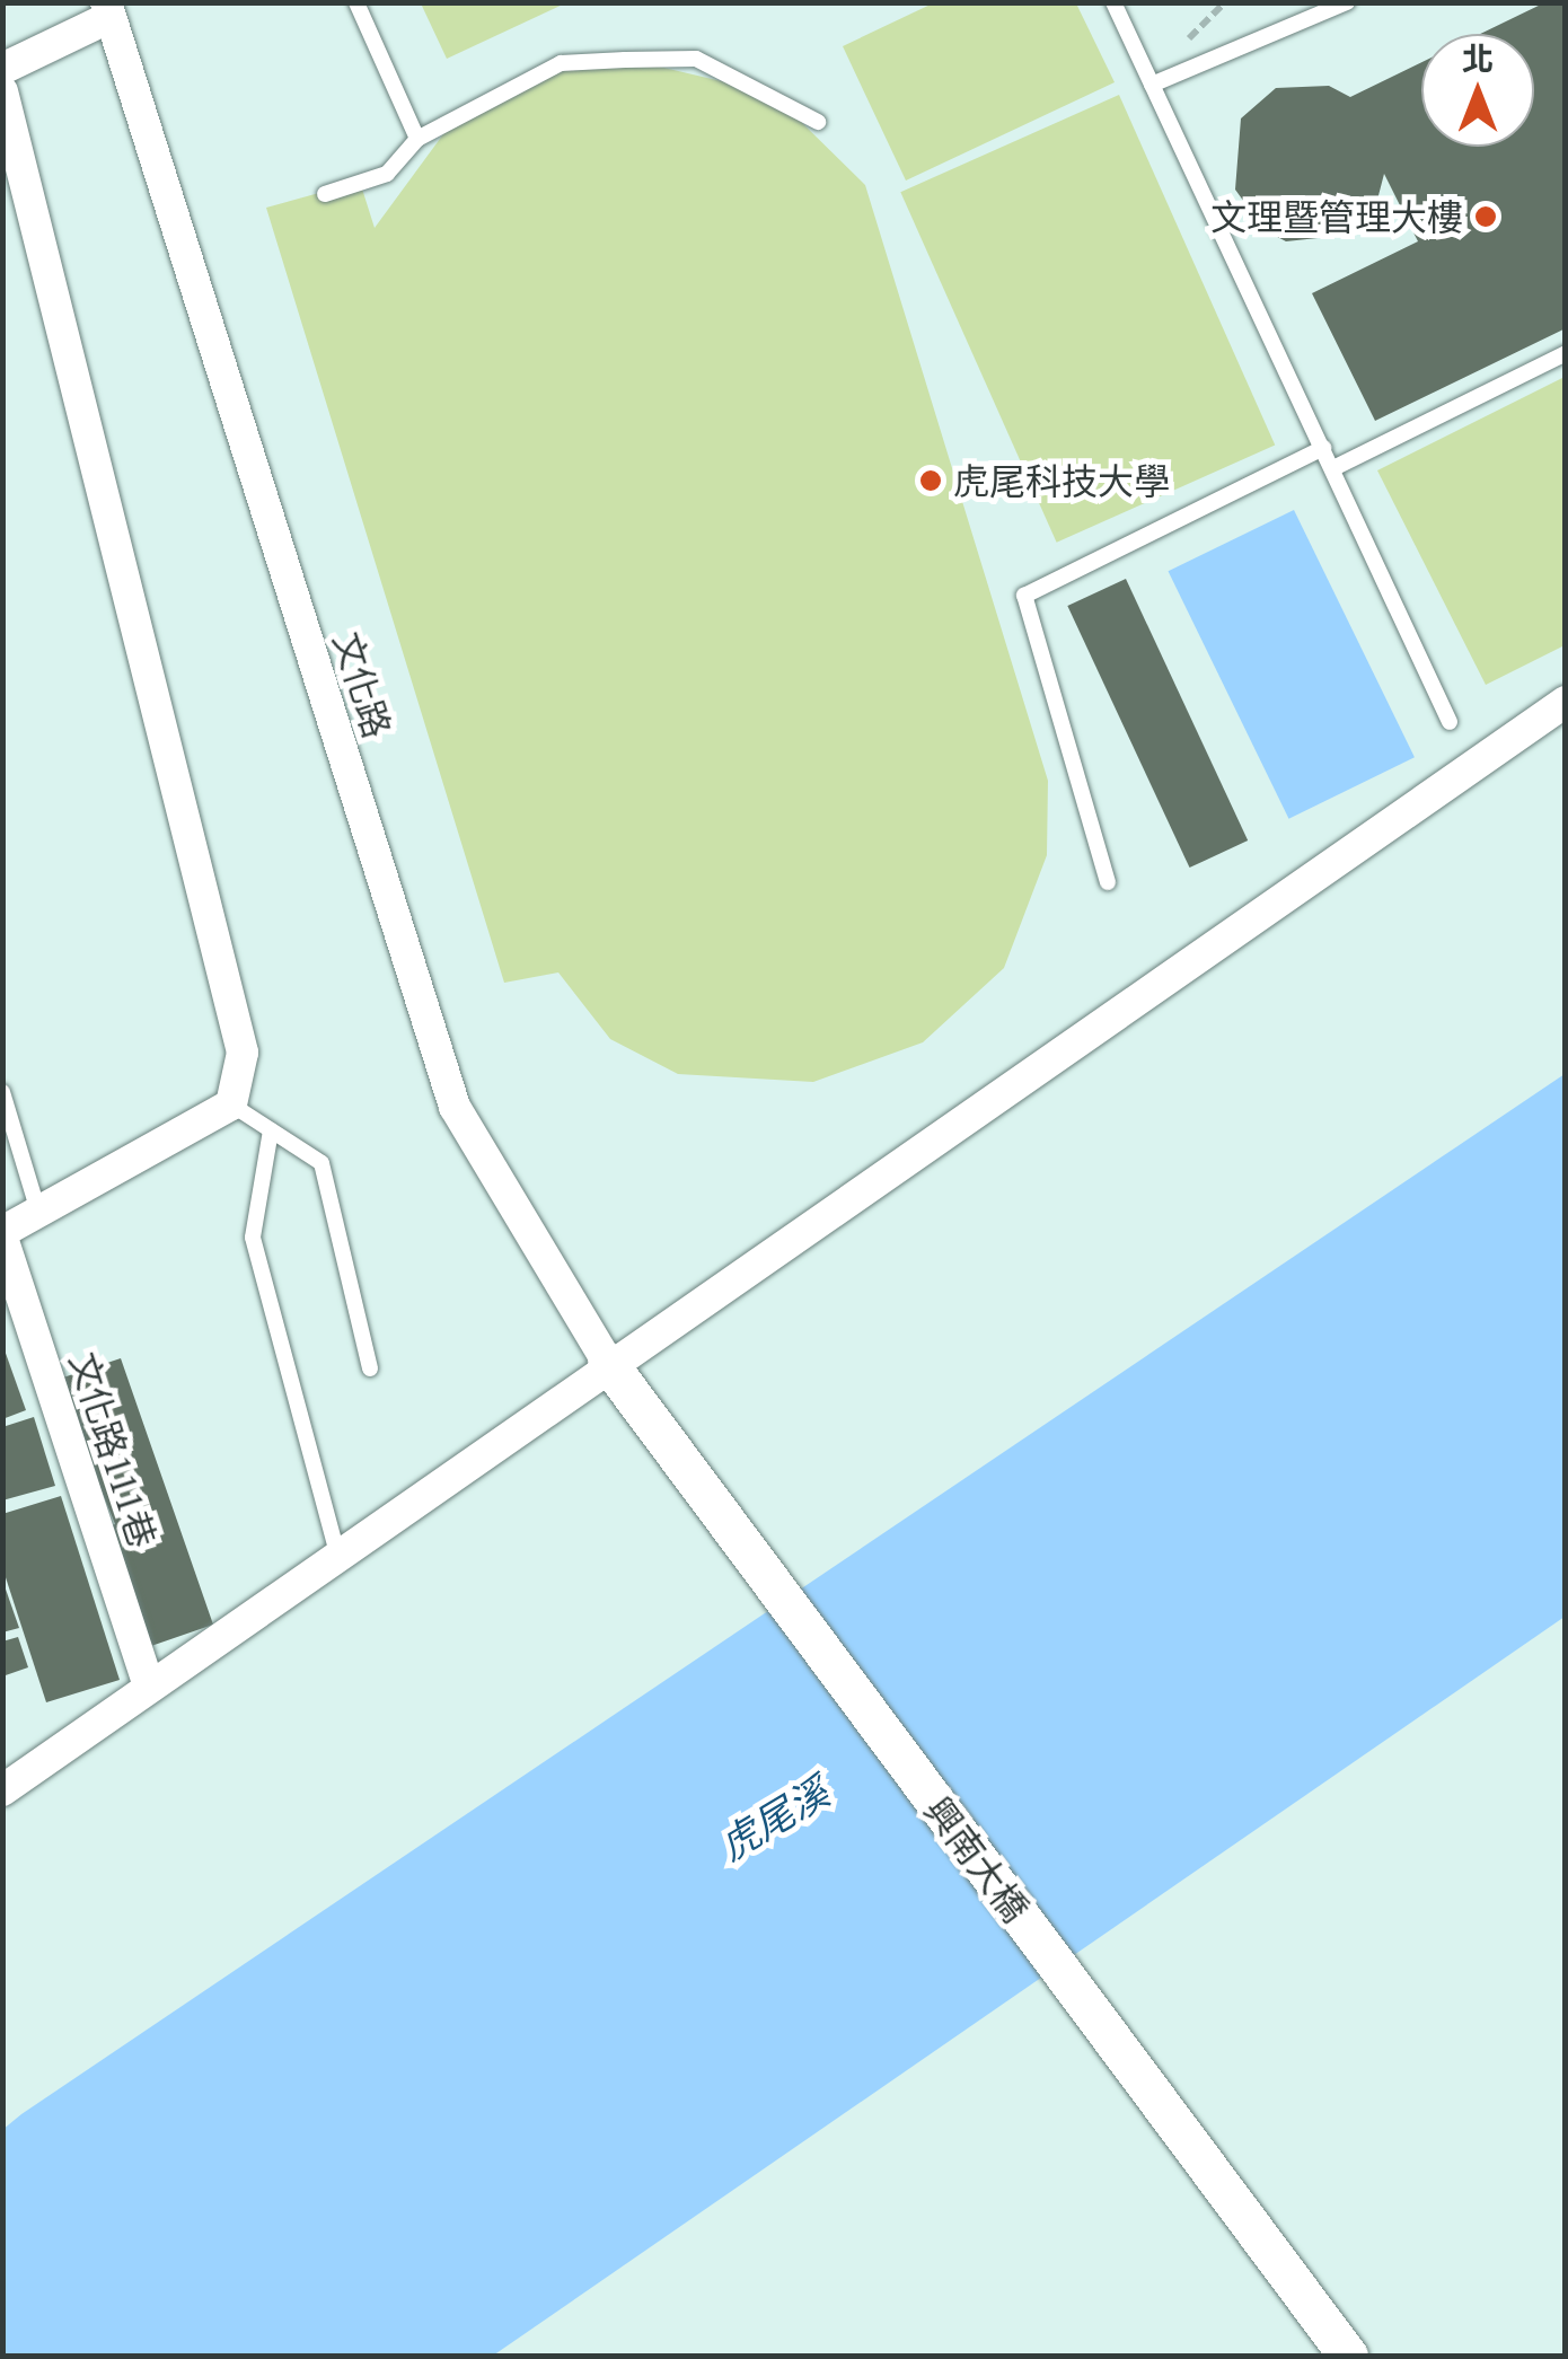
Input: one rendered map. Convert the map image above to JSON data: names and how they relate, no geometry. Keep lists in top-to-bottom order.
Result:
{
  "streets": {
    "street": ["文化路", "文化路111巷", "興南大橋"]
  },
  "crossings": [
    ["文化路", "興南大橋"]
  ],
  "water": ["虎尾溪"],
  "places": ["文理暨管理大樓", "虎尾科技大學"],
  "north": "top"
}
